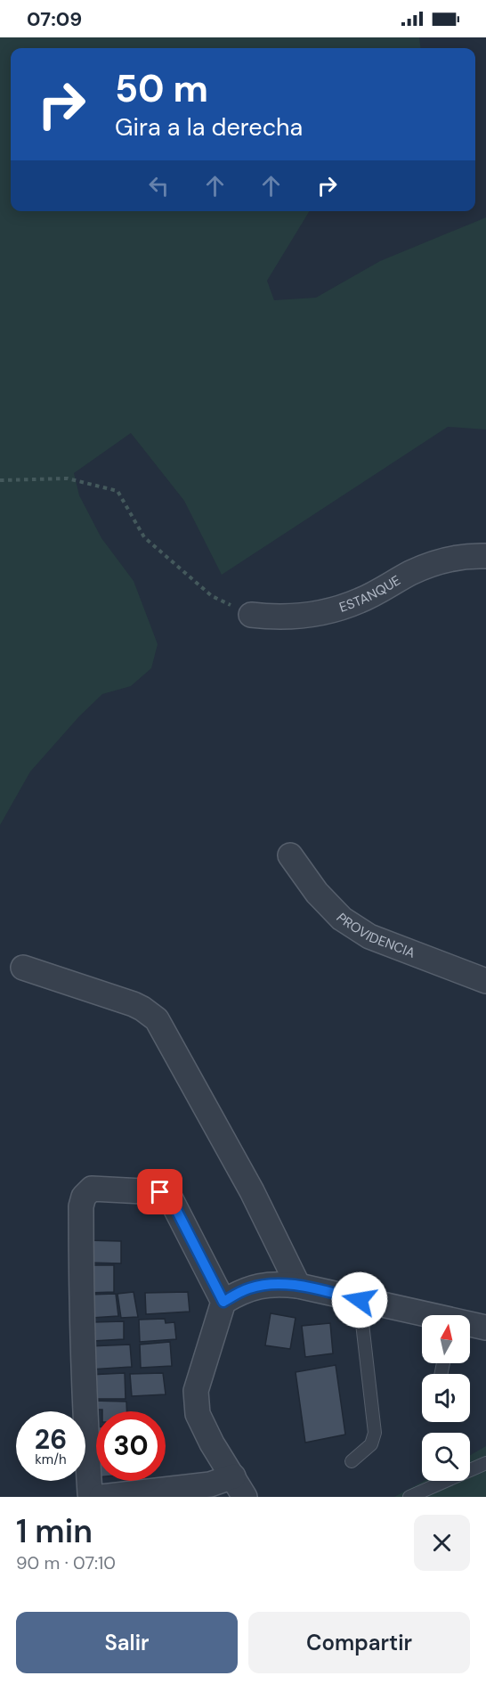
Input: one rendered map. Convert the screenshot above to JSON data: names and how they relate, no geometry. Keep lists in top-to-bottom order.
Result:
{
  "streets": {
    "street": ["ESTANQUE", "PROVIDENCIA"]
  },
  "north": "top",
  "page": {
    "status": "07:09",
    "turn": ["50 m", "Gira a la derecha"],
    "speed": "26 km/h",
    "limit": "30",
    "heading": ["1 min", "90 m · 07:10"],
    "buttons": ["Salir", "Compartir"]
  }
}
